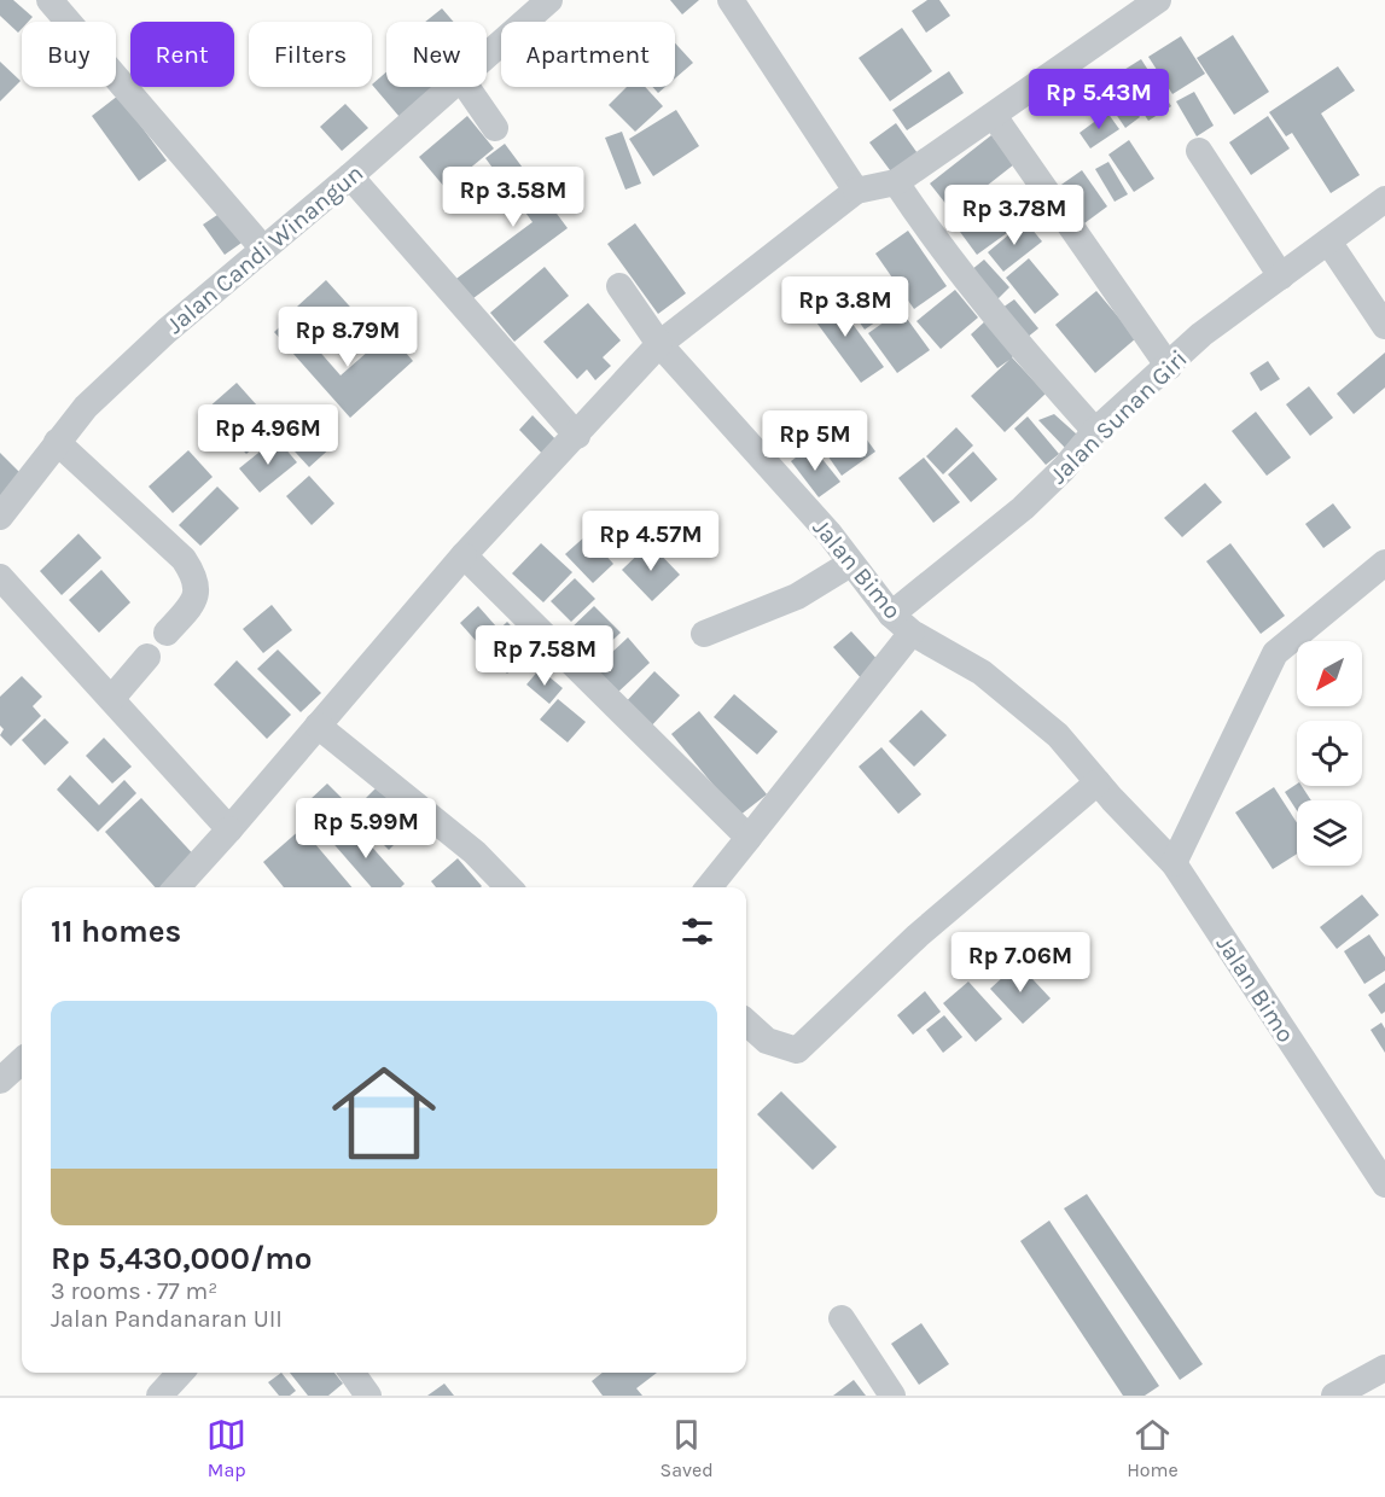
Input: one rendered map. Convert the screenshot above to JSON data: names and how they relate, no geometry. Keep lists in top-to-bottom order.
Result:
{
  "streets": {
    "street": ["Jalan Candi Winangun", "Jalan Sunan Giri", "Jalan Bimo"]
  },
  "crossings": [
    ["Jalan Sunan Giri", "Jalan Bimo"]
  ],
  "north": "bottom left",
  "page": {
    "chip": [
      "Buy",
      "Rent",
      "Filters",
      "New",
      "Apartment"
    ],
    "price": [
      "Rp 5.43M",
      "Rp 3.58M",
      "Rp 3.78M",
      "Rp 3.8M",
      "Rp 8.79M",
      "Rp 4.96M",
      "Rp 5M",
      "Rp 4.57M",
      "Rp 7.58M",
      "Rp 5.99M",
      "Rp 7.06M"
    ],
    "heading": "11 homes",
    "list": [
      {
        "name": "Rp 5,430,000/mo",
        "note": "3 rooms · 77 m² · Jalan Pandanaran UII"
      }
    ],
    "tabs": ["Map", "Saved", "Home"]
  }
}
